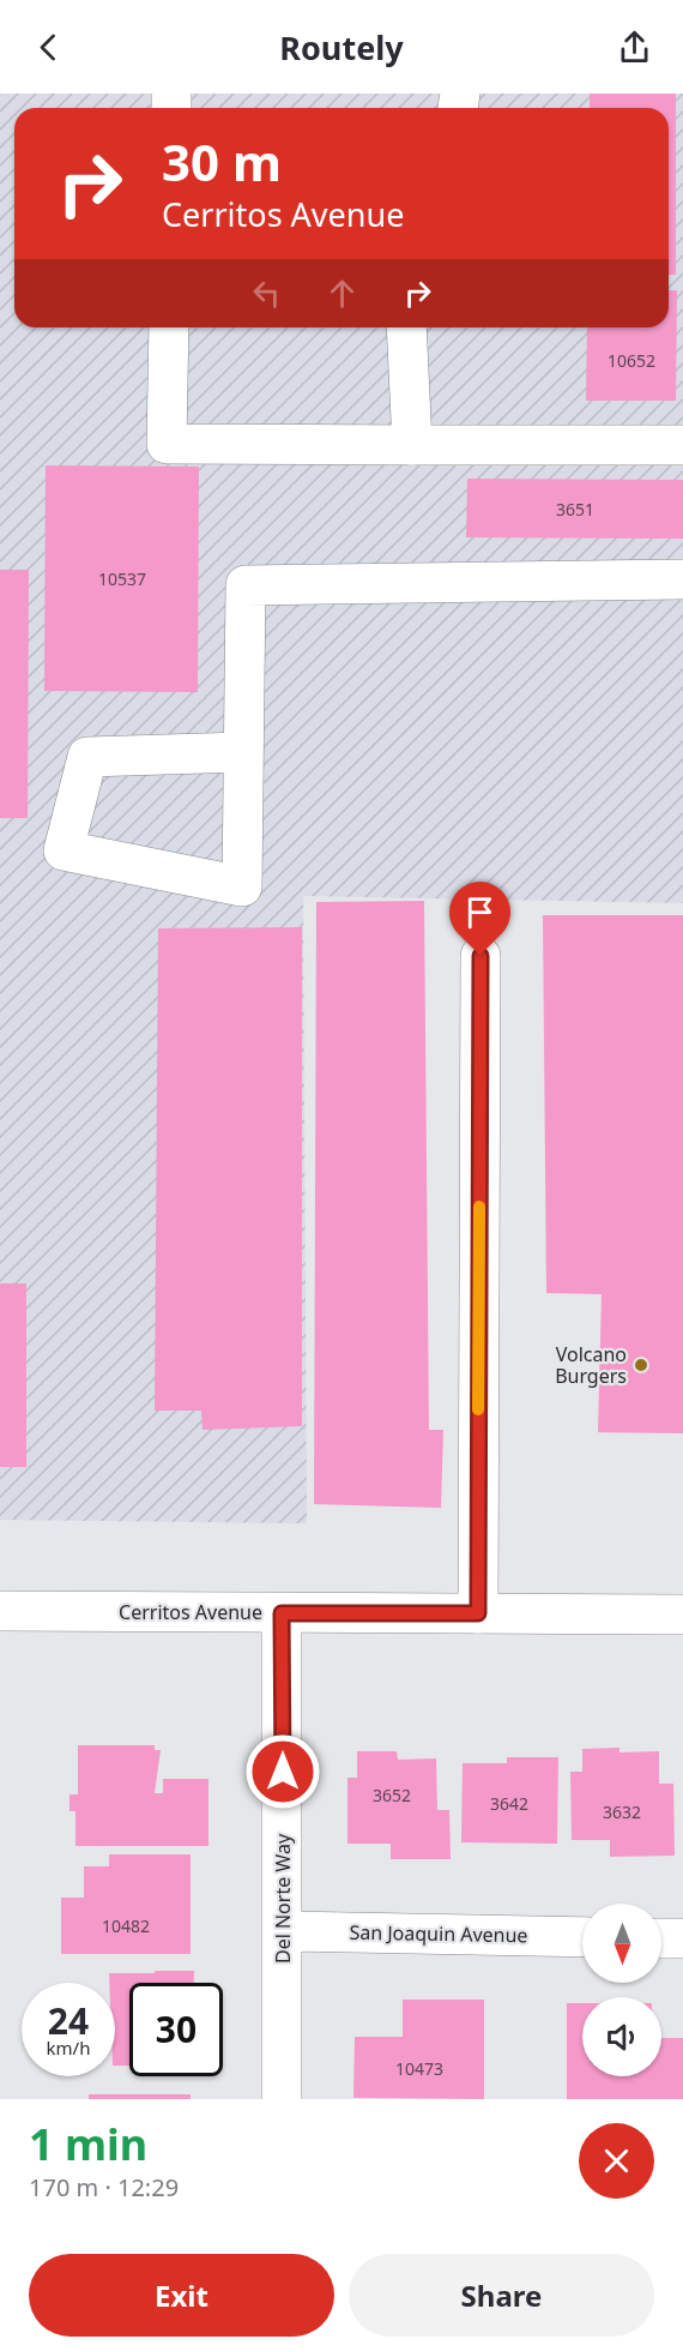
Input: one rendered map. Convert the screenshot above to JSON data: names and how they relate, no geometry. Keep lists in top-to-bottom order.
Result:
{
  "streets": {
    "street": ["Cerritos Avenue", "Del Norte Way", "San Joaquin Avenue"]
  },
  "crossings": [
    ["Cerritos Avenue", "Del Norte Way"],
    ["Del Norte Way", "San Joaquin Avenue"]
  ],
  "places": ["Volcano Burgers"],
  "house_numbers": [
    "10652",
    "3651",
    "10537",
    "3652",
    "3642",
    "3632",
    "10482",
    "10473"
  ],
  "north": "bottom",
  "page": {
    "header": "Routely",
    "turn": ["30 m", "Cerritos Avenue"],
    "speed": "24 km/h",
    "limit": "30",
    "heading": ["1 min", "170 m · 12:29"],
    "buttons": ["Exit", "Share"]
  }
}
